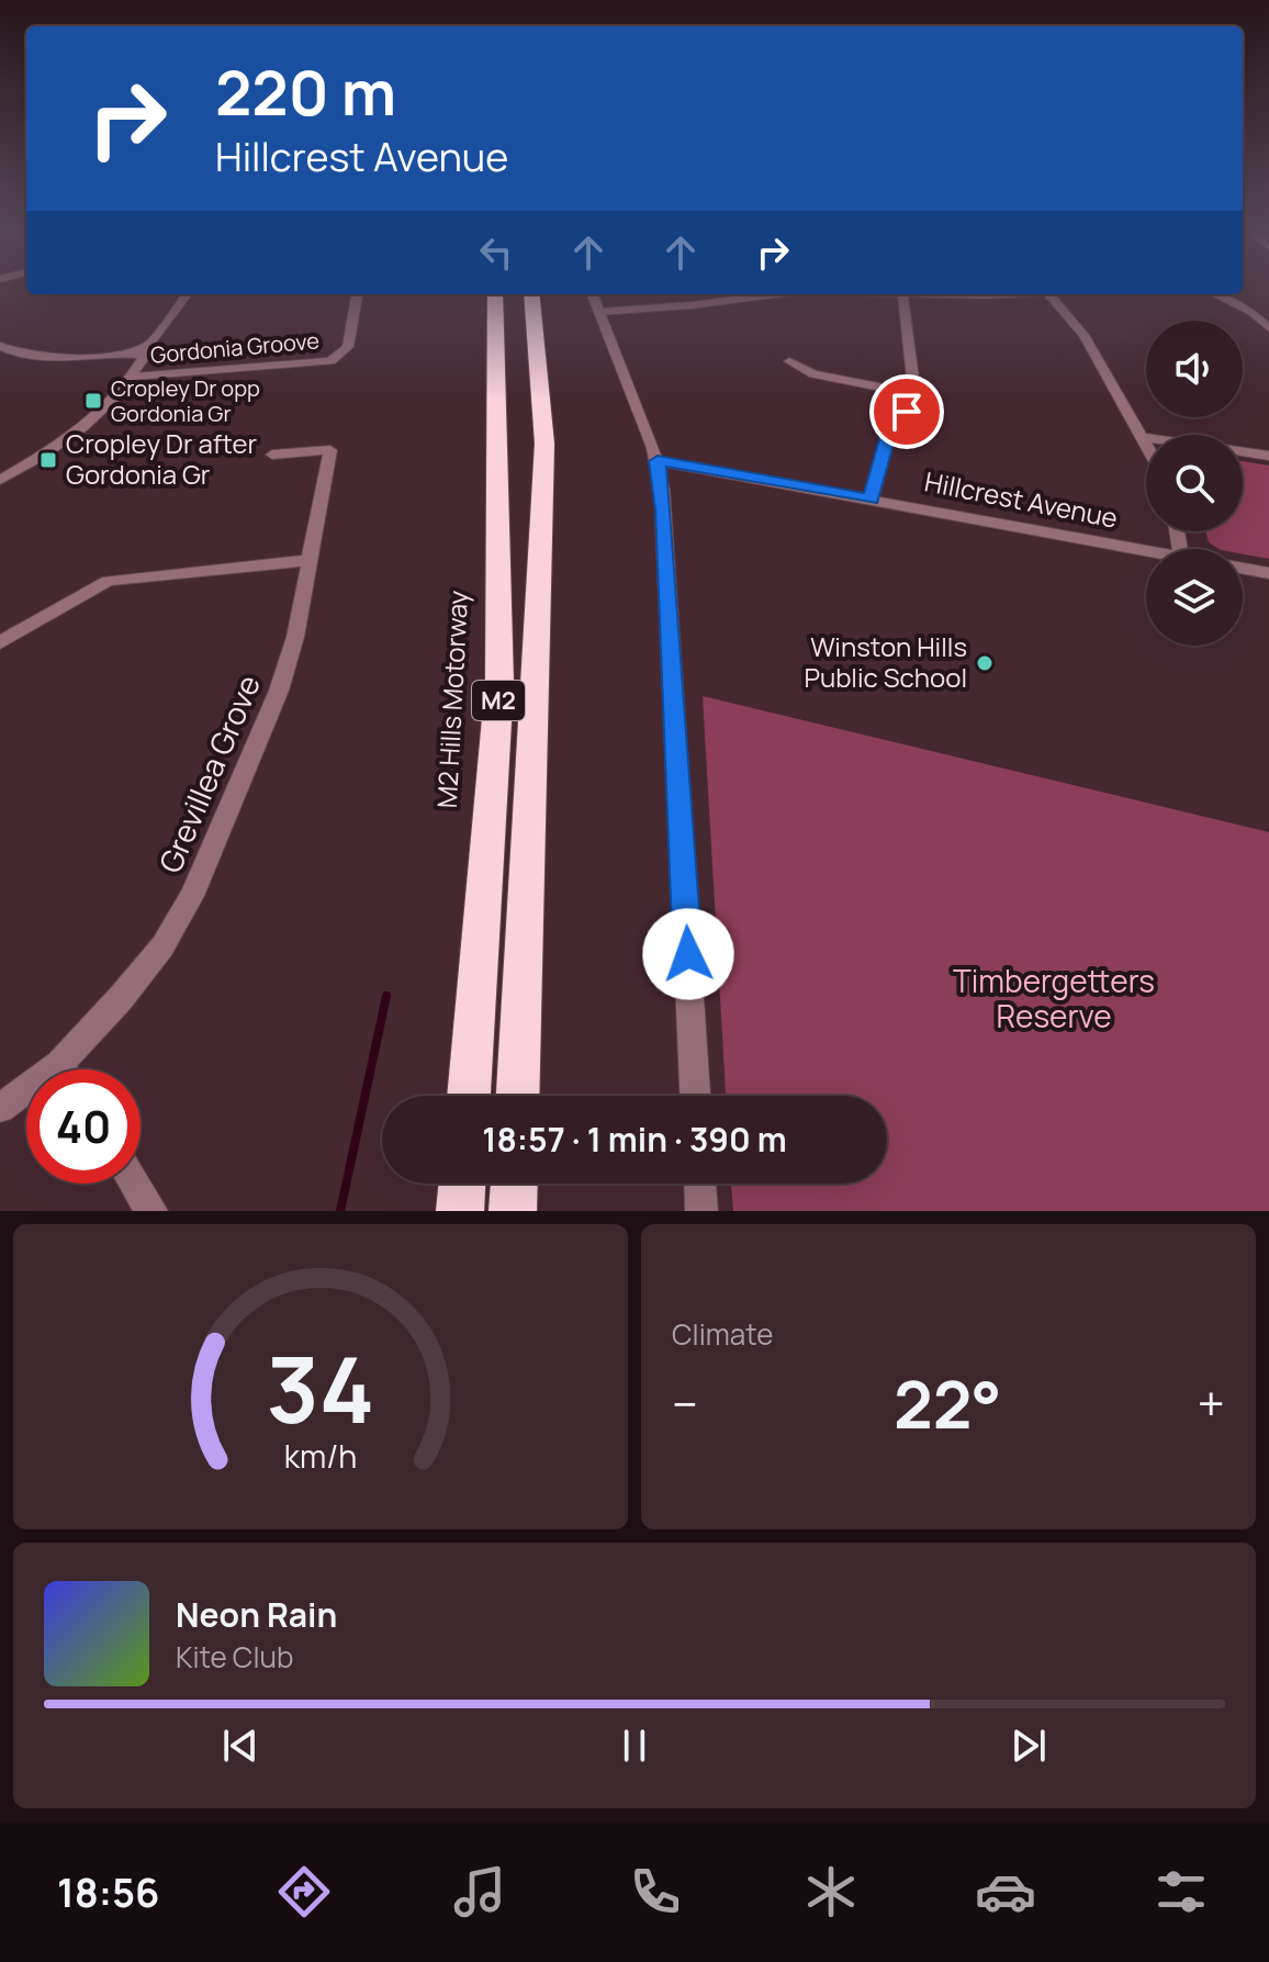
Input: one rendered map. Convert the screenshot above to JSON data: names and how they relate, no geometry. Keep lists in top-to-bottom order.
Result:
{
  "streets": {
    "highway": ["M2 Hills Motorway", "M2"],
    "street": ["Gordonia Groove", "Hillcrest Avenue", "Grevillea Grove"]
  },
  "parks": ["Timbergetters Reserve"],
  "places": {
    "transit": ["Cropley Dr opp Gordonia Gr", "Cropley Dr after Gordonia Gr"],
    "other": ["Winston Hills Public School"]
  },
  "page": {
    "turn": ["220 m", "Hillcrest Avenue"],
    "limit": "40",
    "trip": "18:57 · 1 min · 390 m",
    "tile": "Climate",
    "heat": ["−", "22°", "+"],
    "song": ["Neon Rain", "Kite Club"],
    "tabs": "18:56",
    "gauge": ["34", "km/h"]
  }
}
